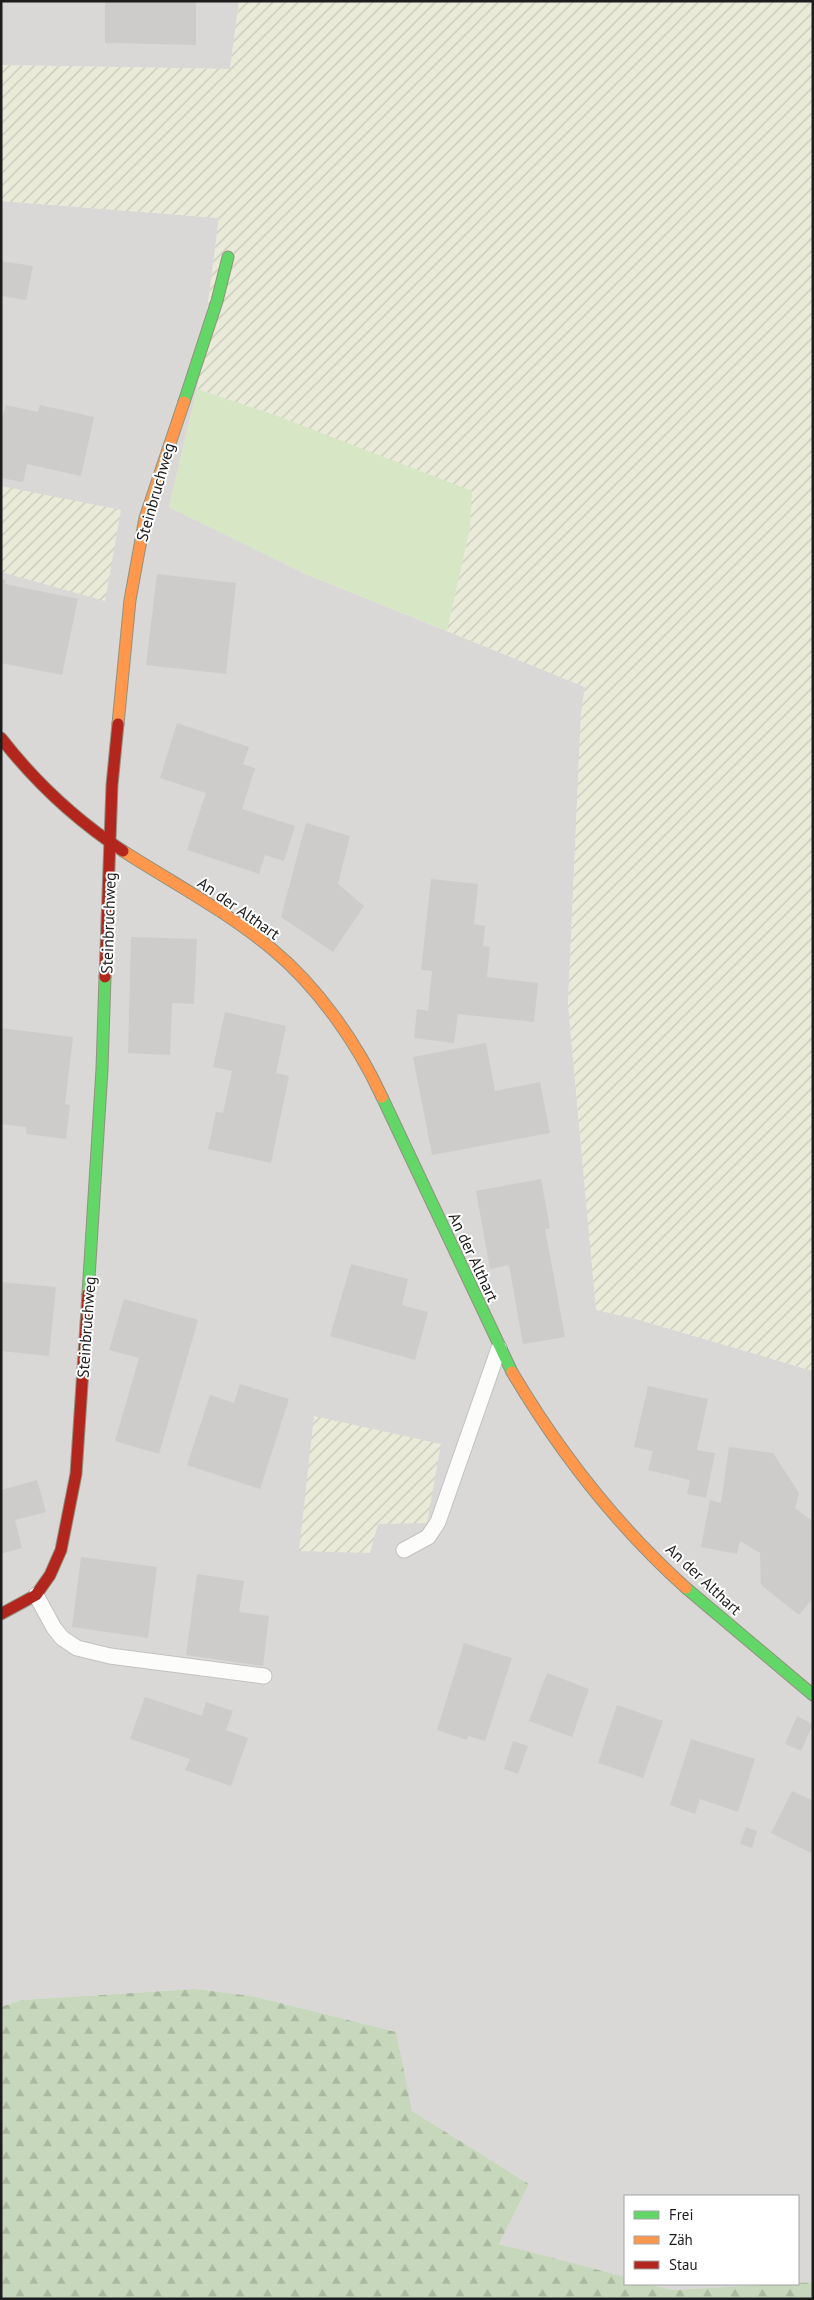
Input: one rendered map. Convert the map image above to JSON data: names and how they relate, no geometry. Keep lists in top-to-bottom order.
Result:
{
  "streets": {
    "street": ["Steinbruchweg", "An der Althart"]
  },
  "crossings": [
    ["Steinbruchweg", "An der Althart"]
  ],
  "legend": ["Frei", "Zäh", "Stau"]
}
